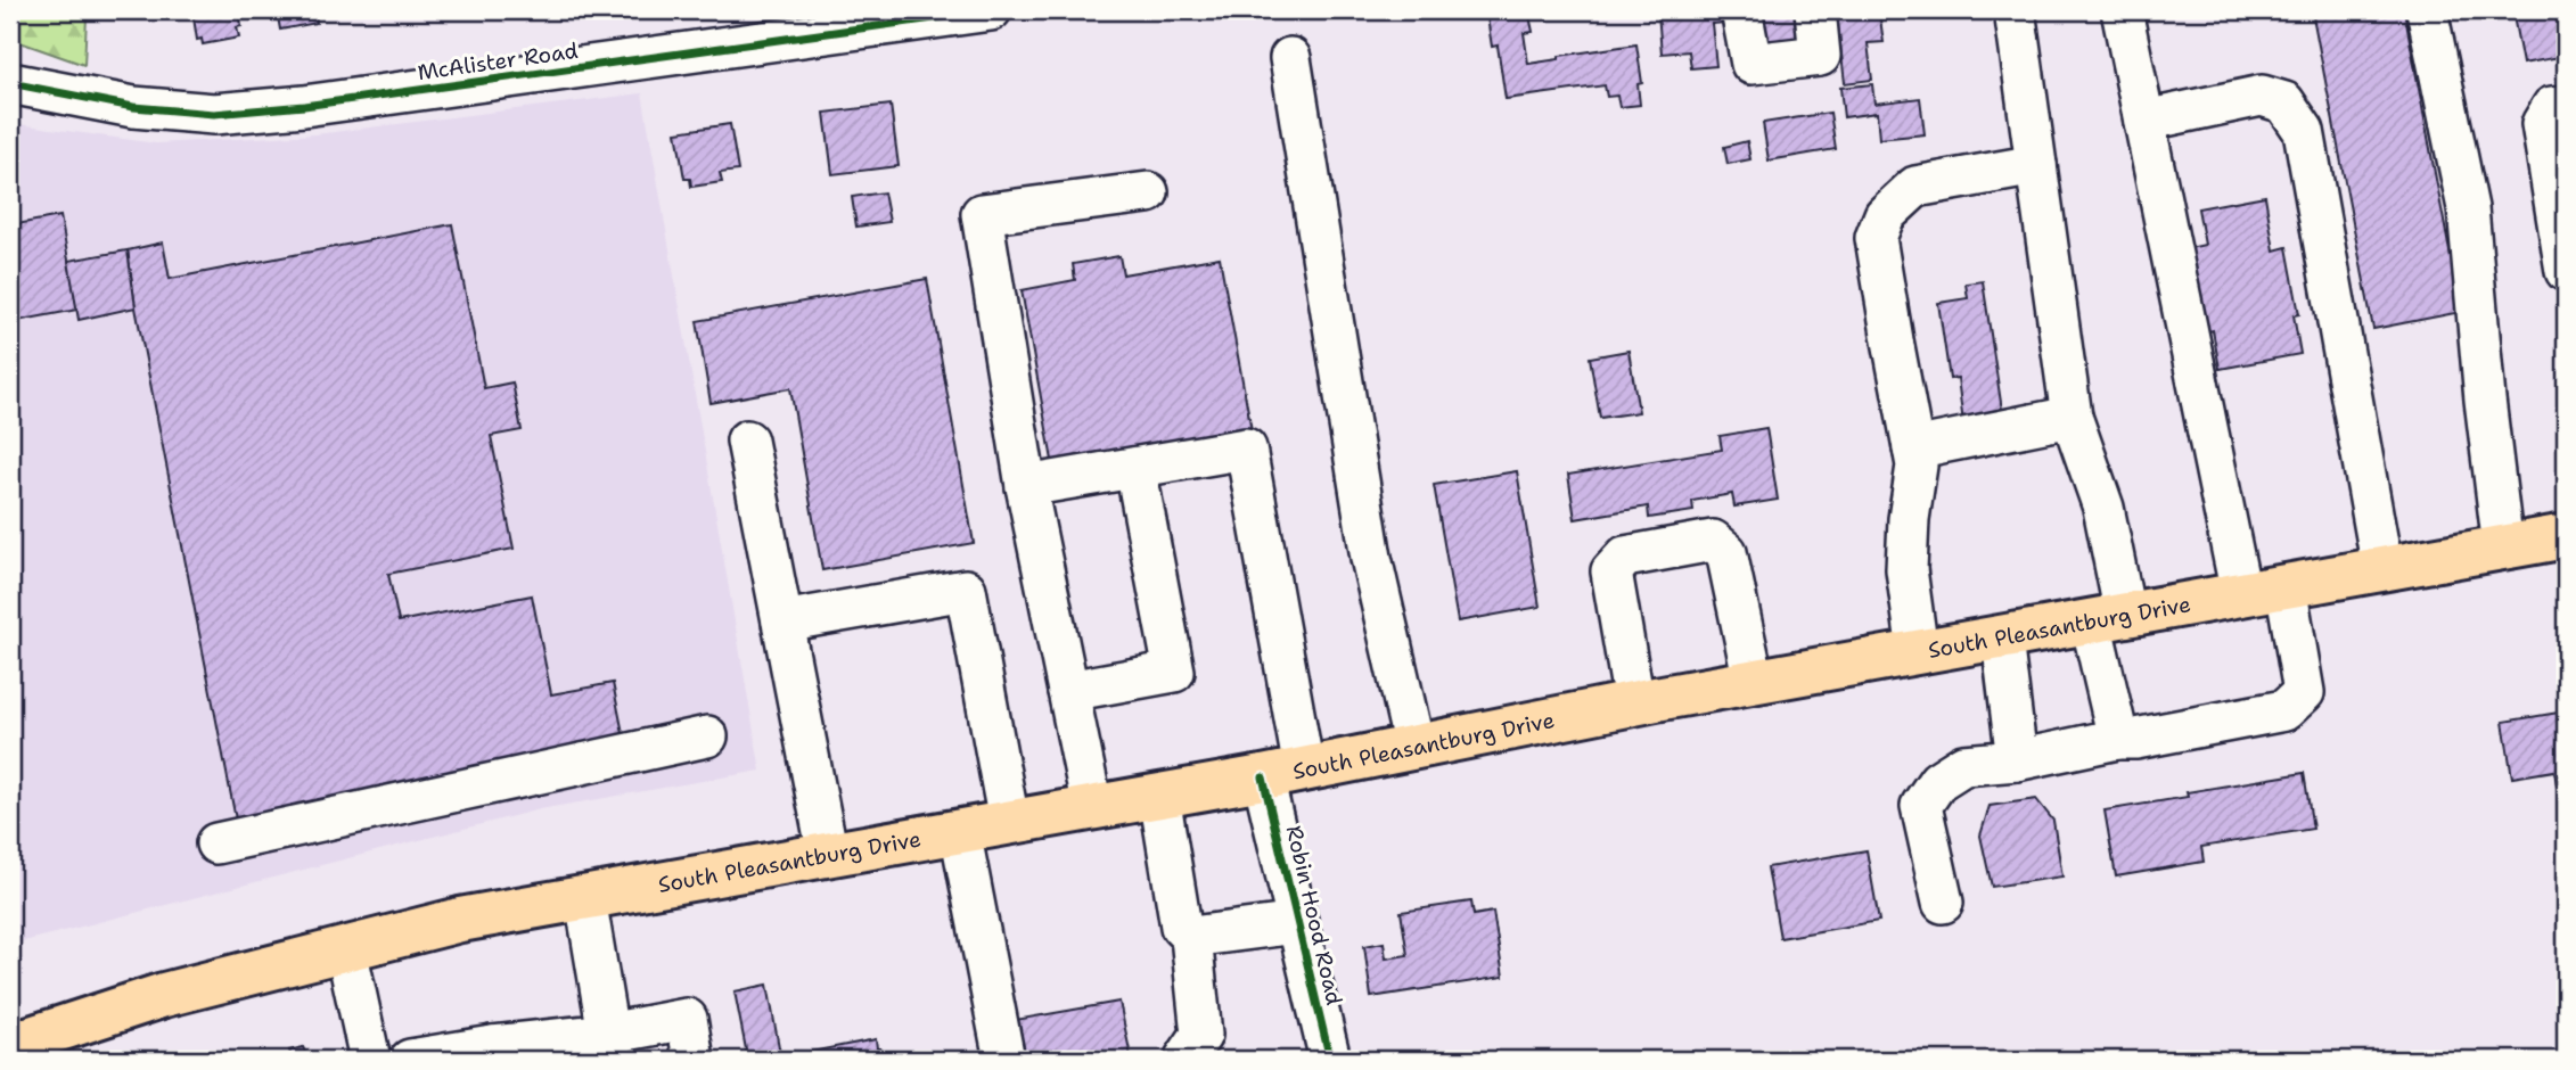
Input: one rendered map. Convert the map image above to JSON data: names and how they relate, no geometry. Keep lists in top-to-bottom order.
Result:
{
  "streets": {
    "main road": ["South Pleasantburg Drive"],
    "street": ["McAlister Road", "Robin Hood Road"]
  },
  "crossings": [
    ["South Pleasantburg Drive", "Robin Hood Road"]
  ]
}
